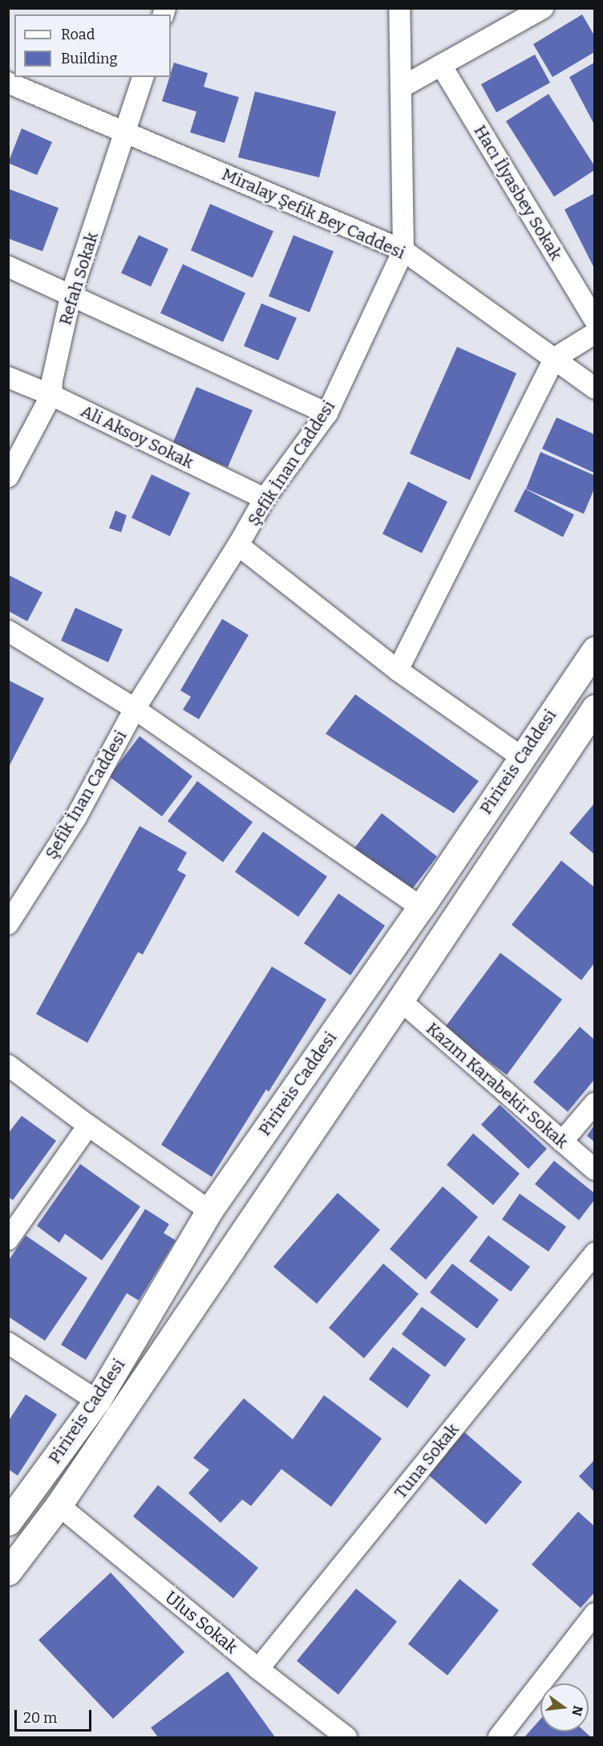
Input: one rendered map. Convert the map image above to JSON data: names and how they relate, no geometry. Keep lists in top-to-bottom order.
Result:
{
  "streets": {
    "highway": ["Pirireis Caddesi"],
    "street": [
      "Hacı İlyasbey Sokak",
      "Miralay Şefik Bey Caddesi",
      "Refah Sokak",
      "Ali Aksoy Sokak",
      "Şefik İnan Caddesi",
      "Kazım Karabekir Sokak",
      "Tuna Sokak",
      "Ulus Sokak"
    ]
  },
  "crossings": [
    ["Miralay Şefik Bey Caddesi", "Refah Sokak"],
    ["Miralay Şefik Bey Caddesi", "Şefik İnan Caddesi"],
    ["Refah Sokak", "Ali Aksoy Sokak"],
    ["Ali Aksoy Sokak", "Şefik İnan Caddesi"],
    ["Pirireis Caddesi", "Kazım Karabekir Sokak"],
    ["Pirireis Caddesi", "Ulus Sokak"],
    ["Tuna Sokak", "Ulus Sokak"]
  ],
  "legend": ["Road", "Building"],
  "scale_bar": "20 m",
  "north": "right"
}
